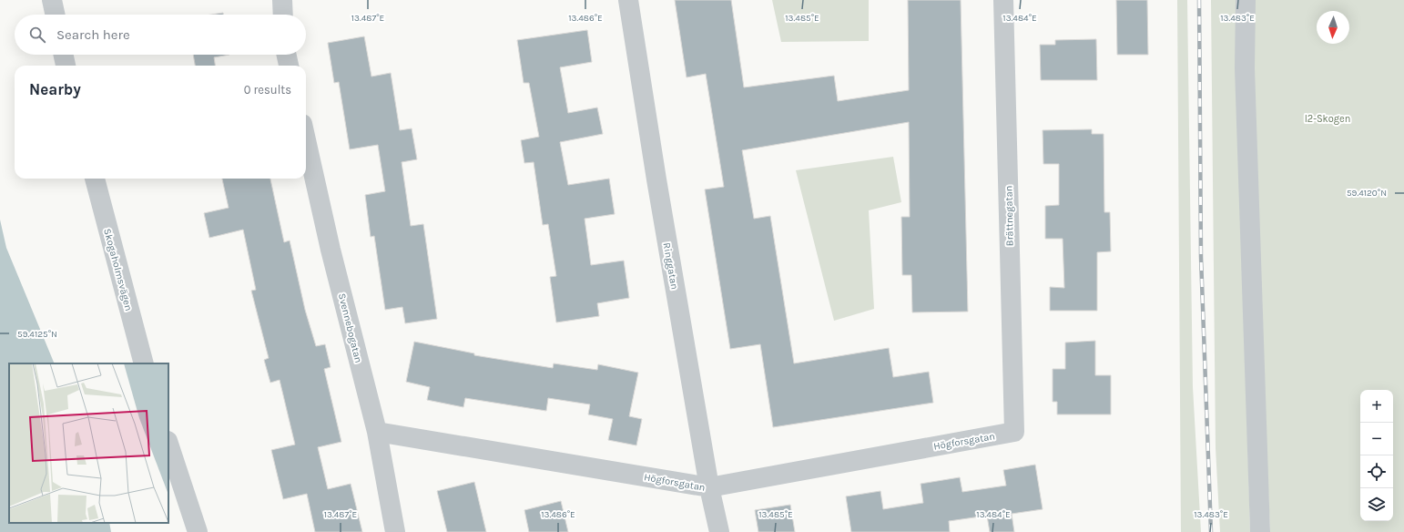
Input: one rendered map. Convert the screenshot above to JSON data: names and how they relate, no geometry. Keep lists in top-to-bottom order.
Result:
{
  "streets": {
    "street": [
      "Brättnegatan",
      "Ringgatan",
      "Skogaholmsvägen",
      "Svennebogatan",
      "Högforsgatan"
    ]
  },
  "crossings": [
    ["Brättnegatan", "Högforsgatan"],
    ["Ringgatan", "Högforsgatan"],
    ["Svennebogatan", "Högforsgatan"]
  ],
  "parks": ["I2-Skogen"],
  "north": "bottom",
  "page": {
    "search": "Search here",
    "heading": ["Nearby", "0 results"],
    "map_buttons": ["+", "−"]
  },
  "coordinates": [
    "13.487°E",
    "13.486°E",
    "13.485°E",
    "13.484°E",
    "13.483°E",
    "59.4120°N",
    "59.4125°N"
  ]
}
